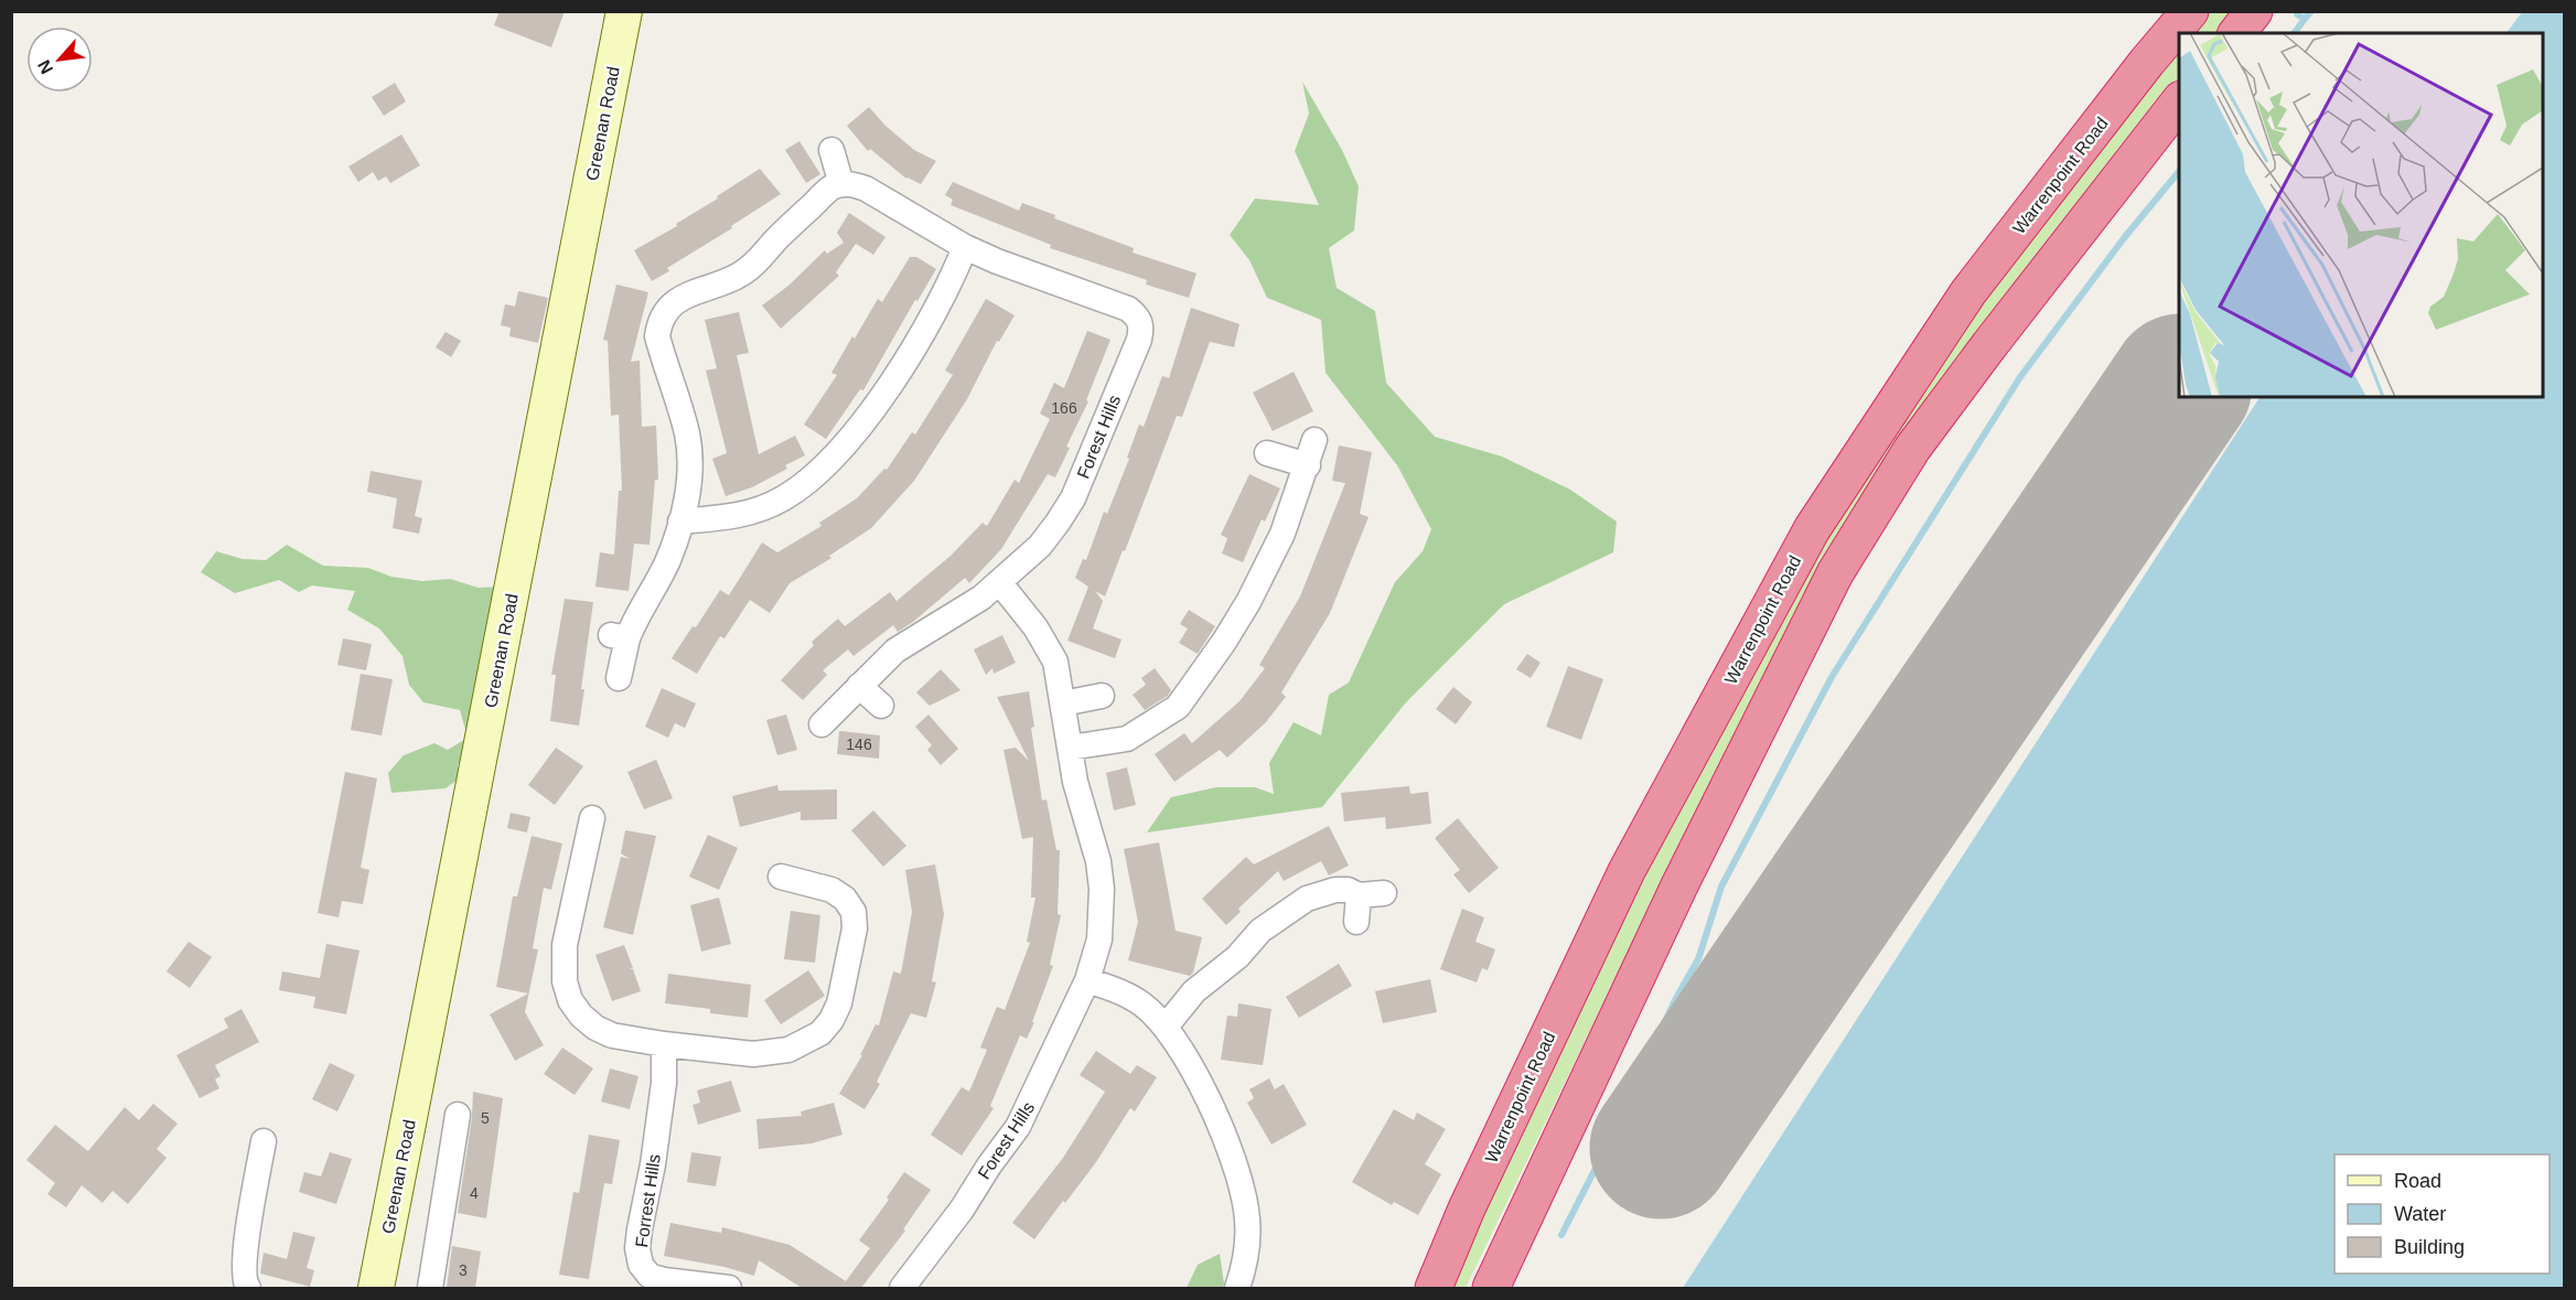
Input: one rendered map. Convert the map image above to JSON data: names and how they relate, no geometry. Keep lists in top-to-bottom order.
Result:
{
  "streets": {
    "highway": ["Warrenpoint Road"],
    "street": ["Greenan Road", "Forest Hills", "Forrest Hills"]
  },
  "house_numbers": [
    "166",
    "146",
    "5",
    "4",
    "3"
  ],
  "legend": ["Road", "Water", "Building"],
  "north": "bottom left"
}
